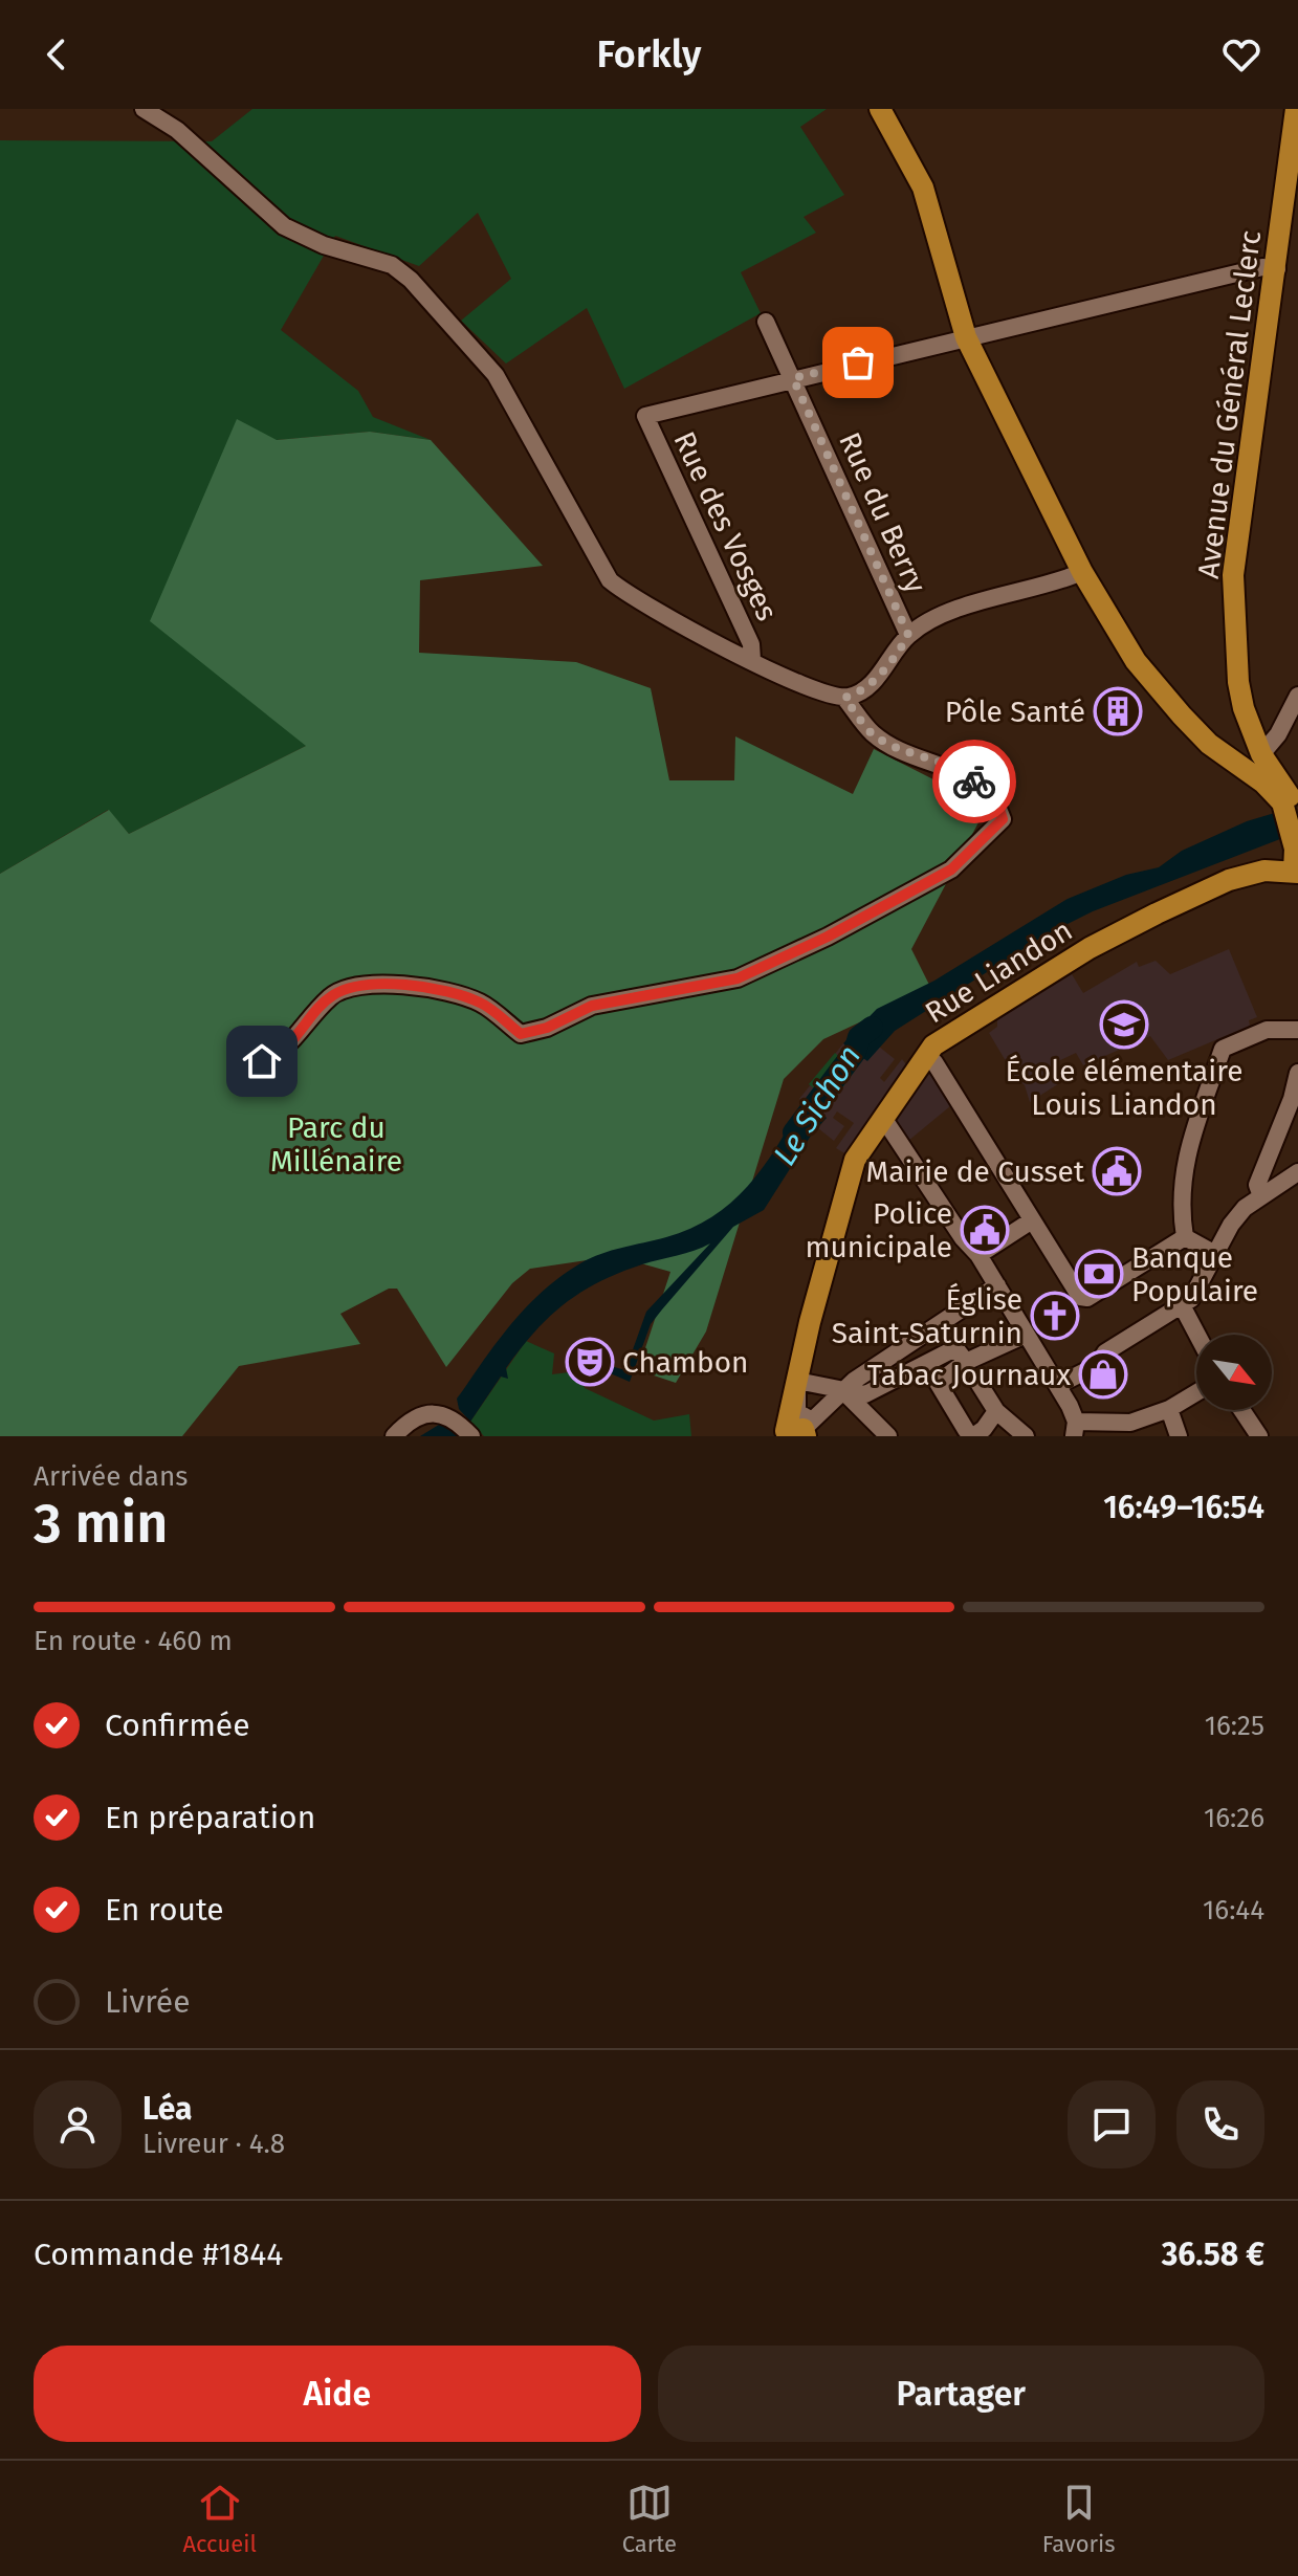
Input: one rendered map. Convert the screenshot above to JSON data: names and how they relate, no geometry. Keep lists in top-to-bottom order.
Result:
{
  "streets": {
    "main road": ["Avenue du Général Leclerc", "Rue Liandon"],
    "street": ["Rue du Berry", "Rue des Vosges"]
  },
  "crossings": [
    ["Rue du Berry", "Rue des Vosges"]
  ],
  "water": ["Le Sichon"],
  "parks": ["Parc du Millénaire"],
  "places": {
    "building": ["Pôle Santé"],
    "school or university": ["École élémentaire Louis Liandon"],
    "public building": ["Mairie de Cusset", "Police municipale"],
    "bank": ["Banque Populaire"],
    "church": ["Église Saint-Saturnin"],
    "theatre": ["Chambon"],
    "shop": ["Tabac Journaux"]
  },
  "north": "bottom right",
  "page": {
    "header": "Forkly",
    "heading": ["3 min", "Arrivée dans", "16:49–16:54"],
    "panel": [
      "Léa",
      "Livreur · 4.8",
      "Commande #1844",
      "36.58 €"
    ],
    "bar": "En route · 460 m",
    "list": [
      ["Confirmée", "16:25"],
      ["En préparation", "16:26"],
      ["En route", "16:44"],
      "Livrée"
    ],
    "buttons": ["Aide", "Partager"],
    "tabs": ["Accueil", "Carte", "Favoris"]
  }
}
